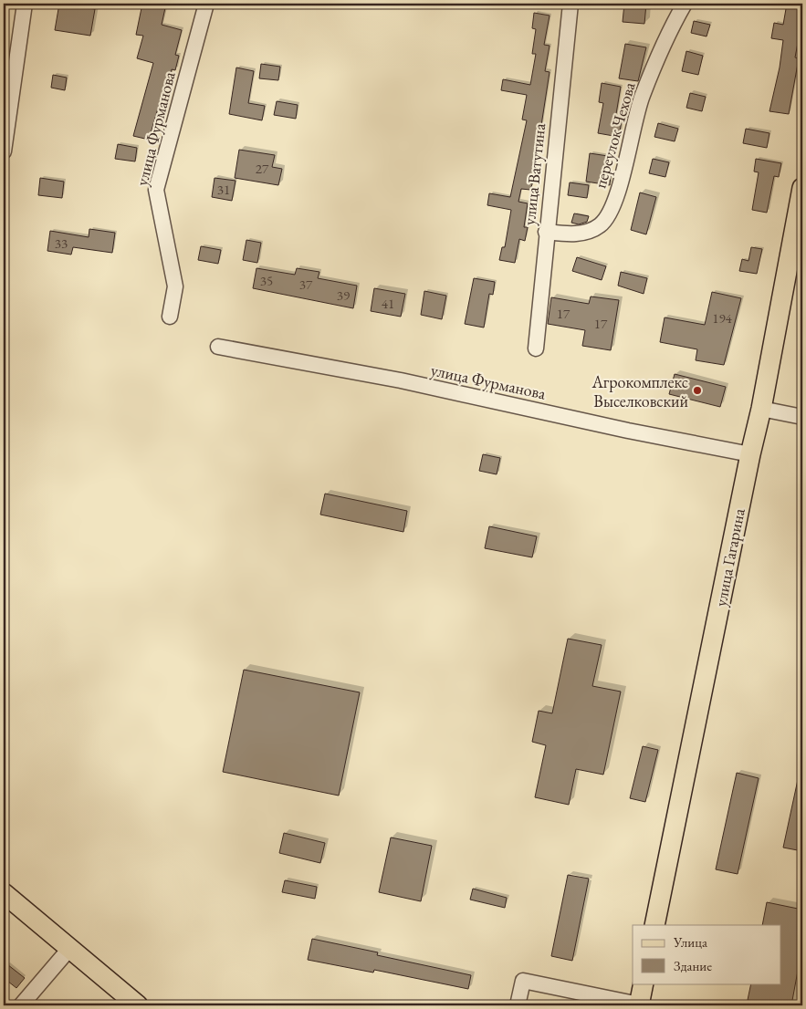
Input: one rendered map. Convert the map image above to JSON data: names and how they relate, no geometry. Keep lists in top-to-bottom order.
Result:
{
  "streets": {
    "main road": ["улица Гагарина"],
    "street": ["улица Фурманова", "переулок Чехова", "улица Ватутина"]
  },
  "crossings": [
    ["улица Фурманова", "улица Гагарина"],
    ["переулок Чехова", "улица Ватутина"]
  ],
  "places": ["Агрокомплекс Выселковский"],
  "house_numbers": [
    "27",
    "31",
    "33",
    "35",
    "37",
    "39",
    "41",
    "17",
    "194",
    "17"
  ],
  "legend": ["Улица", "Здание"]
}
